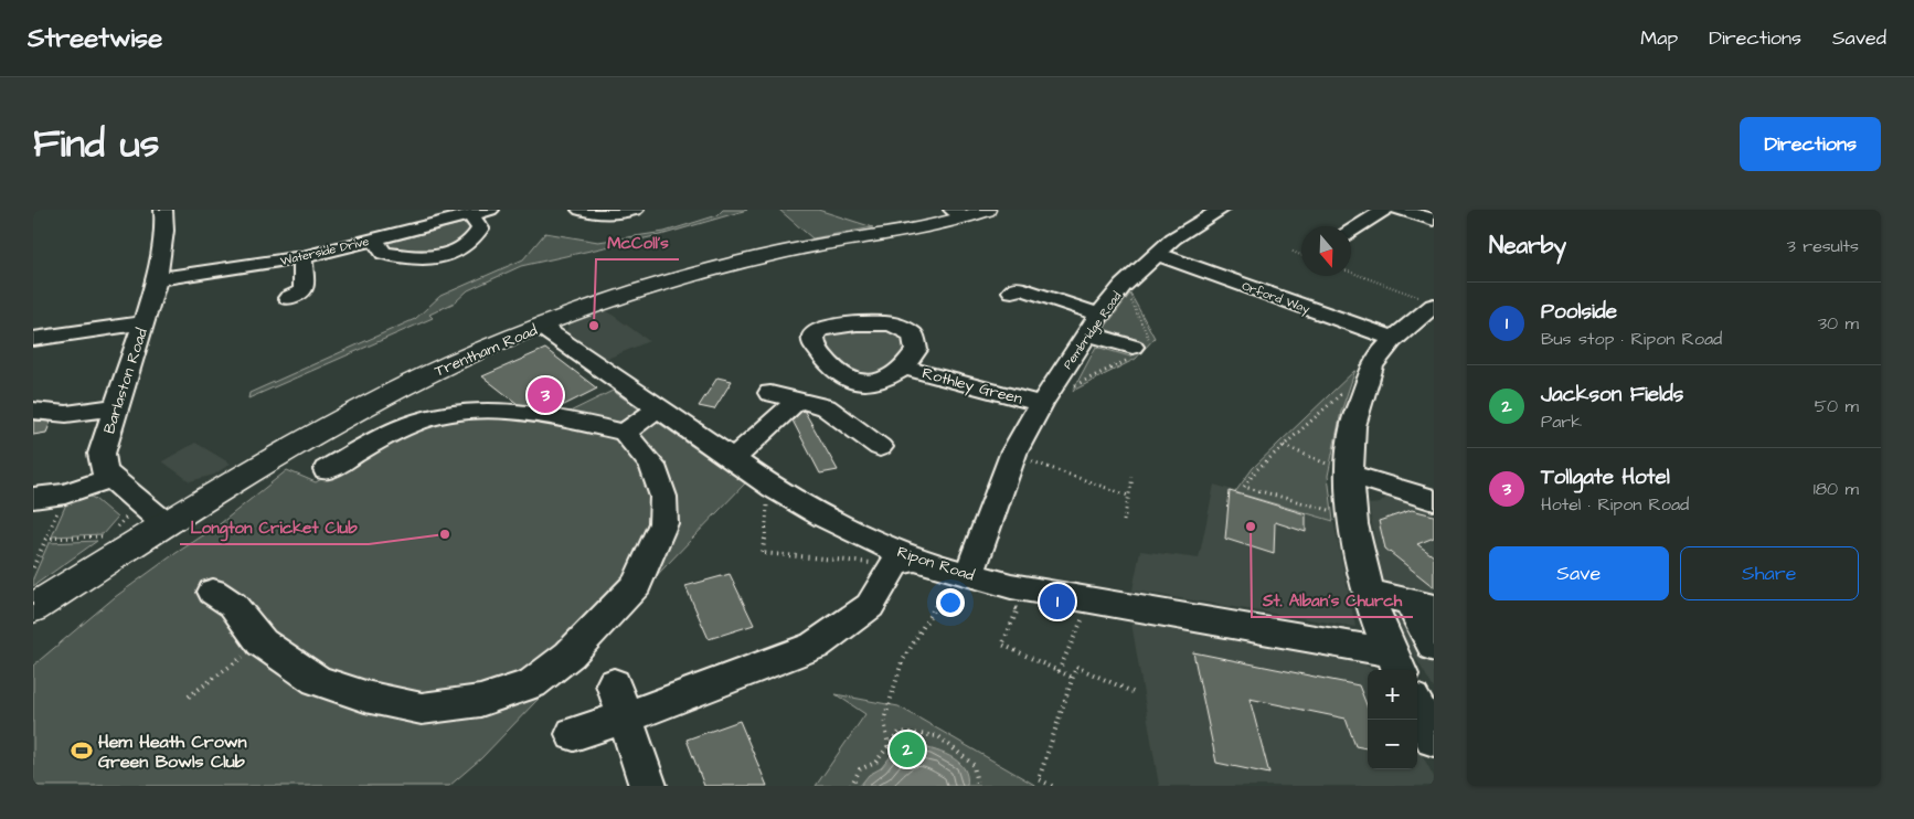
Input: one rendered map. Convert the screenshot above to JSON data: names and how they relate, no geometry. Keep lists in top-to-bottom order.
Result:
{
  "streets": {
    "main road": ["Trentham Road"],
    "street": [
      "Waterside Drive",
      "Orford Way",
      "Pembridge Road",
      "Barlaston Road",
      "Rothley Green",
      "Ripon Road"
    ]
  },
  "crossings": [
    ["Waterside Drive", "Barlaston Road"],
    ["Orford Way", "Pembridge Road"],
    ["Pembridge Road", "Rothley Green"],
    ["Pembridge Road", "Ripon Road"],
    ["Trentham Road", "Barlaston Road"],
    ["Trentham Road", "Ripon Road"]
  ],
  "places": {
    "other": ["McColl's", "St. Alban's Church", "Longton Cricket Club"],
    "sports": ["Hem Heath Crown Green Bowls Club"]
  },
  "north": "bottom",
  "page": {
    "header": "Streetwise",
    "nav": ["Map", "Directions", "Saved"],
    "title": "Find us",
    "buttons": [
      "Directions",
      ["Save", "Share"]
    ],
    "heading": ["Nearby", "3 results"],
    "list": [
      {
        "mark": "1",
        "name": "Poolside",
        "note": "Bus stop · Ripon Road",
        "value": "30 m"
      },
      {
        "mark": "2",
        "name": "Jackson Fields",
        "note": "Park",
        "value": "50 m"
      },
      {
        "mark": "3",
        "name": "Tollgate Hotel",
        "note": "Hotel · Ripon Road",
        "value": "180 m"
      }
    ],
    "pins": ["3", "1", "2"],
    "map_buttons": ["+", "−"]
  }
}
